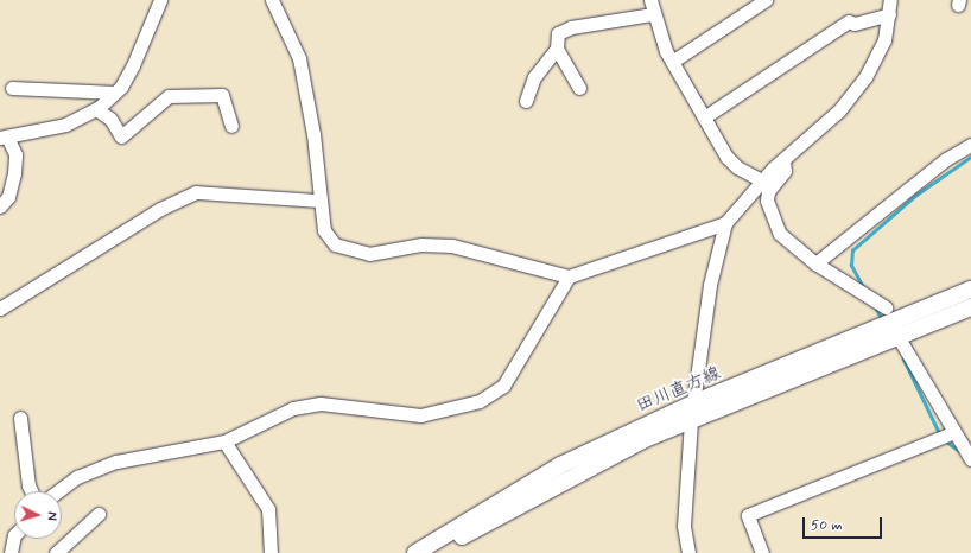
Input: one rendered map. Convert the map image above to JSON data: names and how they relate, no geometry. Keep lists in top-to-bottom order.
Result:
{
  "streets": {
    "main road": ["田川直方線"]
  },
  "scale_bar": "50 m",
  "north": "right"
}
